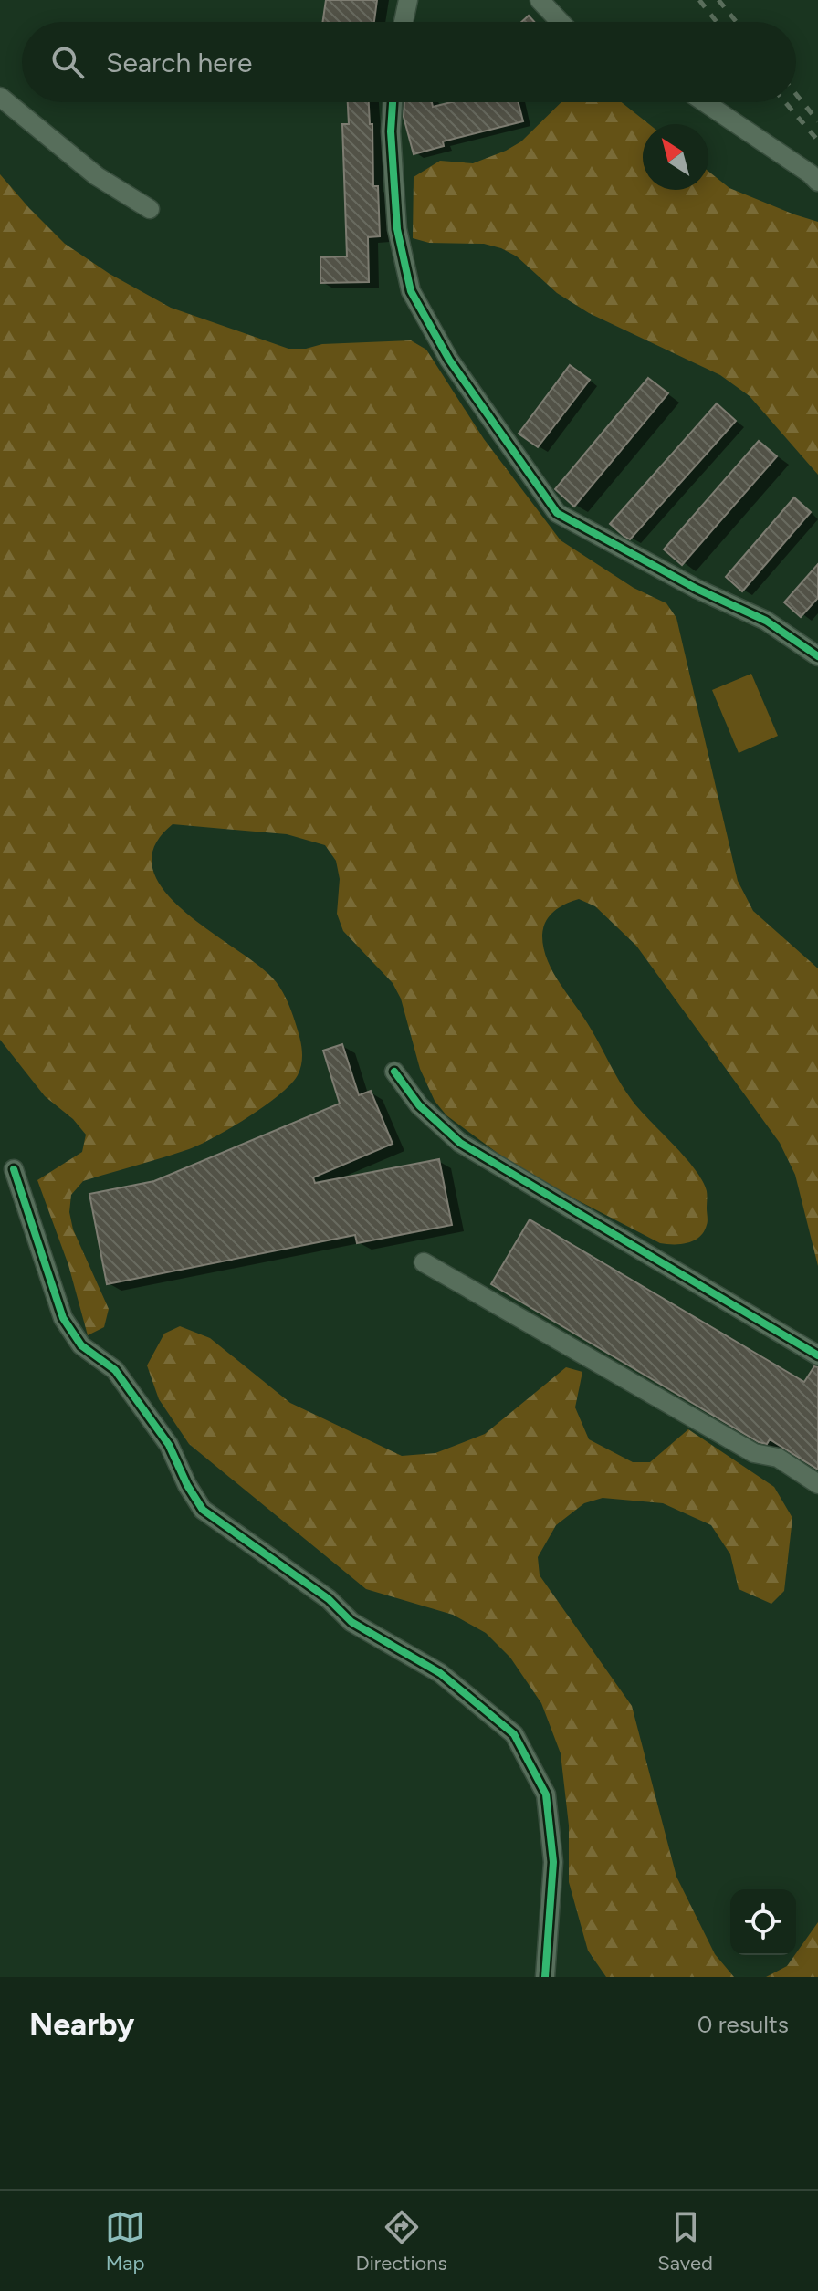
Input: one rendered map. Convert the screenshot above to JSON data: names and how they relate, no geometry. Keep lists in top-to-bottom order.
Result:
{
  "north": "top left",
  "page": {
    "search": "Search here",
    "heading": ["Nearby", "0 results"],
    "nav": ["Map", "Directions", "Saved"]
  }
}
